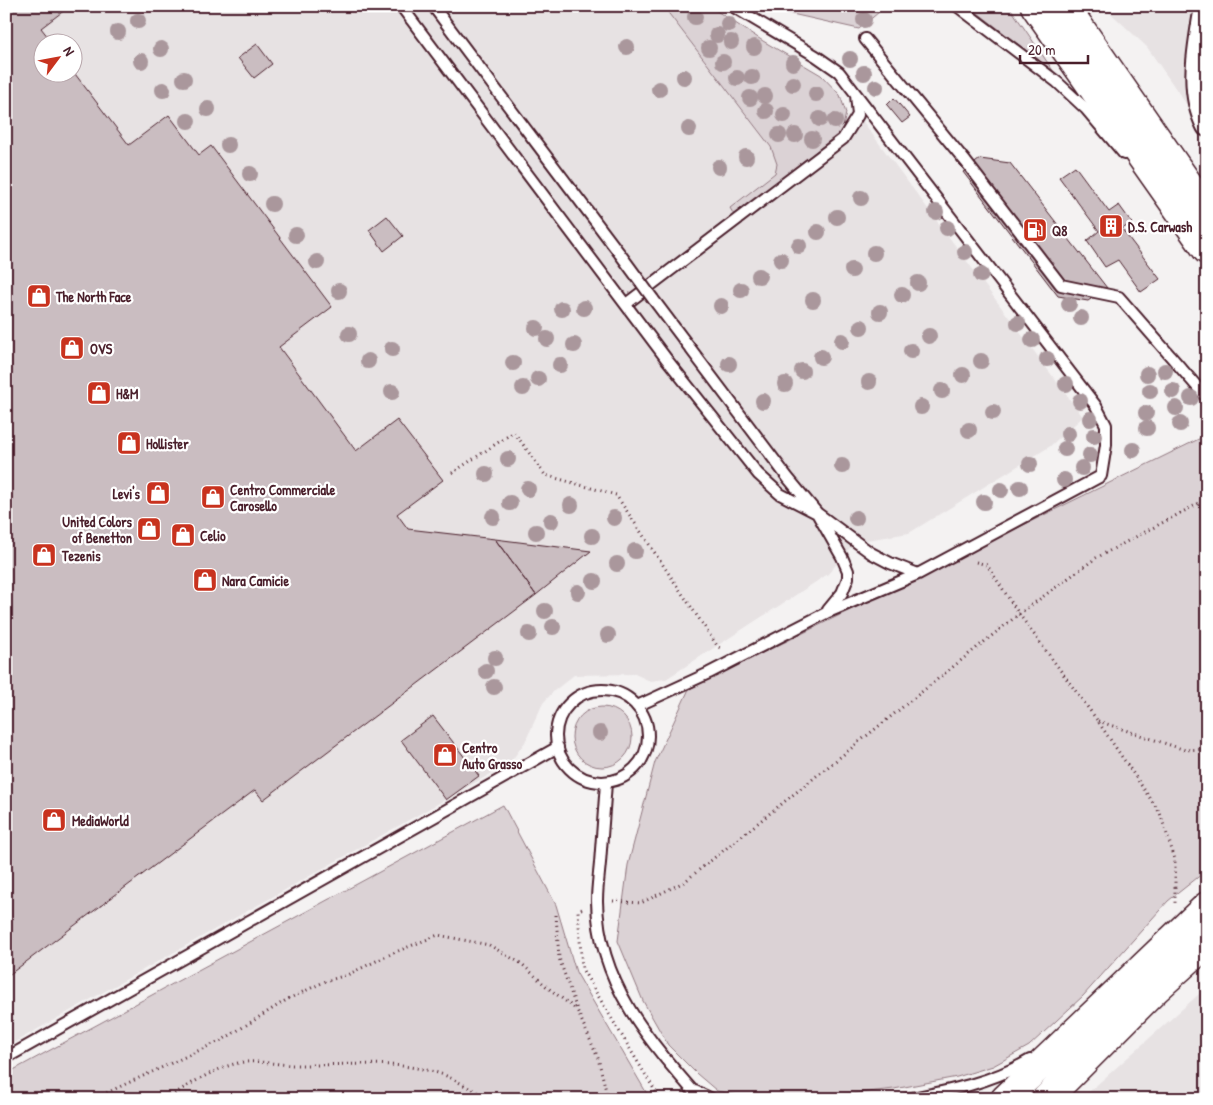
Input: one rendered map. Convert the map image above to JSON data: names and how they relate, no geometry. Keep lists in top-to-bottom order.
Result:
{
  "places": {
    "building": ["D.S. Carwash"],
    "fuel station": ["Q8"],
    "shop": [
      "The North Face",
      "OVS",
      "H&M",
      "Hollister",
      "Levi's",
      "Centro Commerciale Carosello",
      "United Colors of Benetton",
      "Celio",
      "Tezenis",
      "Nara Camicie",
      "Centro Auto Grasso",
      "MediaWorld"
    ]
  },
  "scale_bar": "20 m",
  "north": "top right"
}
